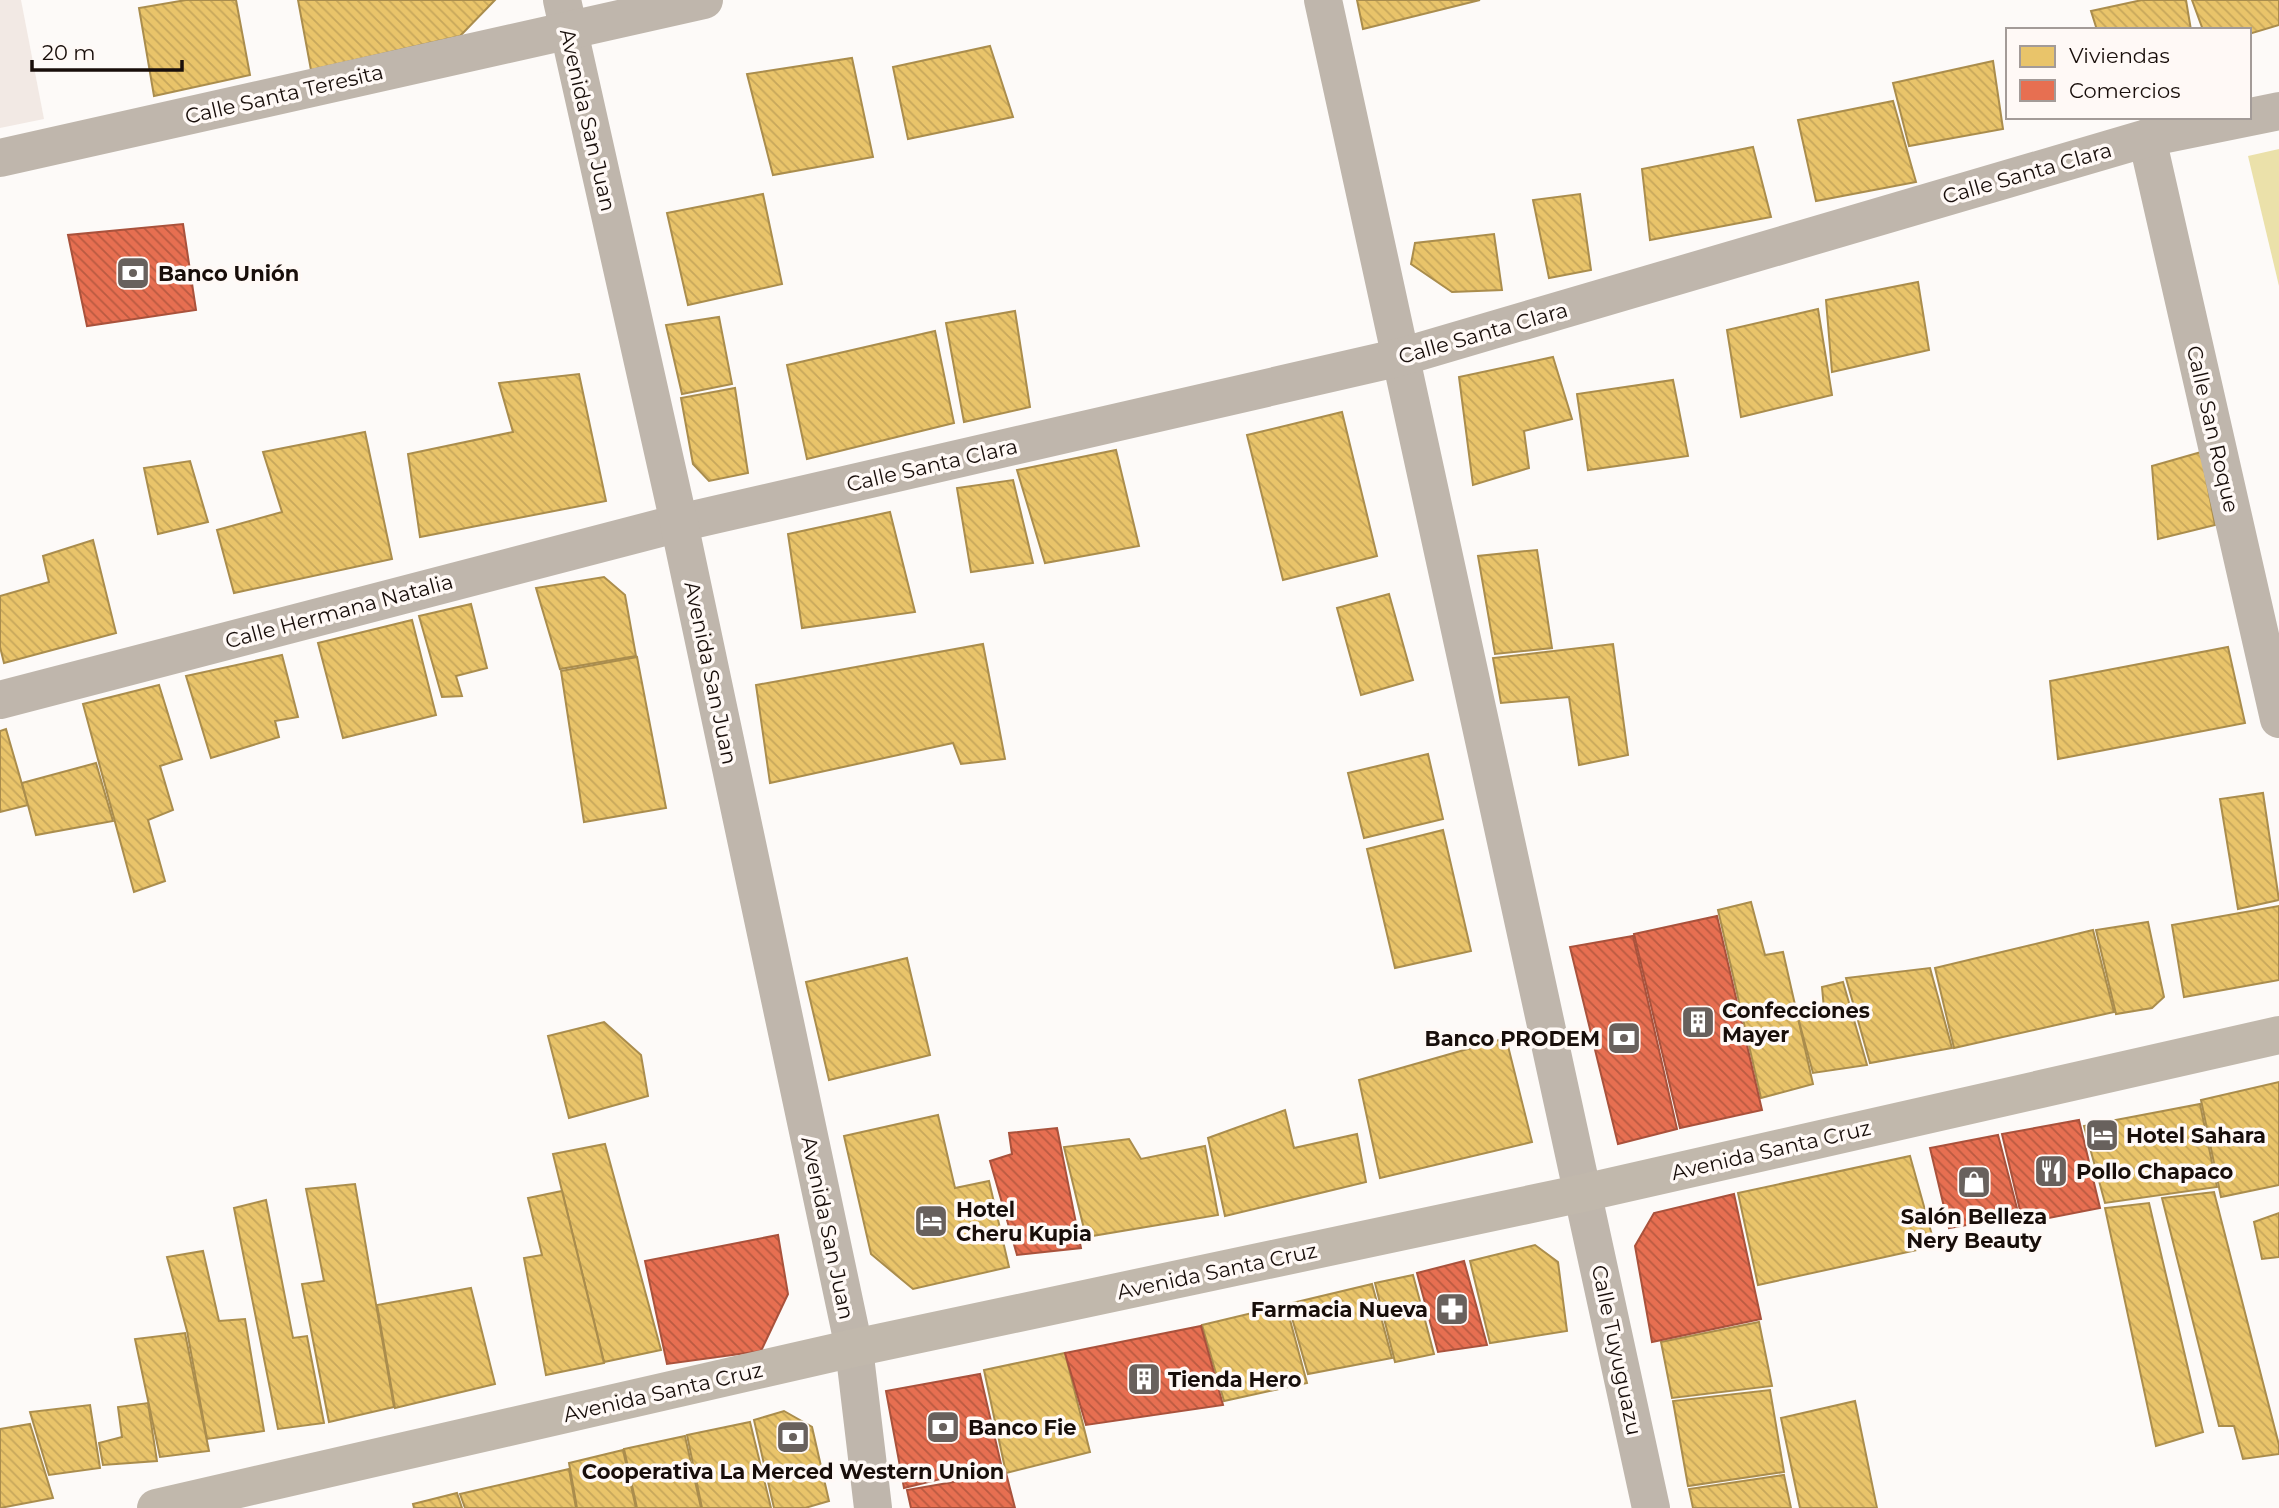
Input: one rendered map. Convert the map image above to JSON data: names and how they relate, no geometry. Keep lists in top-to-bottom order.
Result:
{
  "streets": {
    "main road": ["Avenida Santa Cruz"],
    "street": [
      "Calle Santa Teresita",
      "Avenida San Juan",
      "Calle Santa Clara",
      "Calle San Roque",
      "Calle Hermana Natalia",
      "Calle Tuyuguazu"
    ]
  },
  "crossings": [
    ["Calle Santa Teresita", "Avenida San Juan"],
    ["Avenida San Juan", "Calle Santa Clara"],
    ["Avenida San Juan", "Calle Hermana Natalia"],
    ["Avenida San Juan", "Avenida Santa Cruz"],
    ["Calle Santa Clara", "Calle San Roque"],
    ["Calle Santa Clara", "Calle Hermana Natalia"],
    ["Calle Santa Clara", "Calle Tuyuguazu"],
    ["Avenida Santa Cruz", "Calle Tuyuguazu"]
  ],
  "places": {
    "bank": [
      "Banco Unión",
      "Banco PRODEM",
      "Banco Fie",
      "Cooperativa La Merced Western Union"
    ],
    "building": ["Confecciones Mayer", "Tienda Hero"],
    "hotel": ["Hotel Sahara", "Hotel Cheru Kupia"],
    "restaurant": ["Pollo Chapaco"],
    "shop": ["Salón Belleza Nery Beauty"],
    "pharmacy": ["Farmacia Nueva"]
  },
  "legend": ["Viviendas", "Comercios"],
  "scale_bar": "20 m"
}
